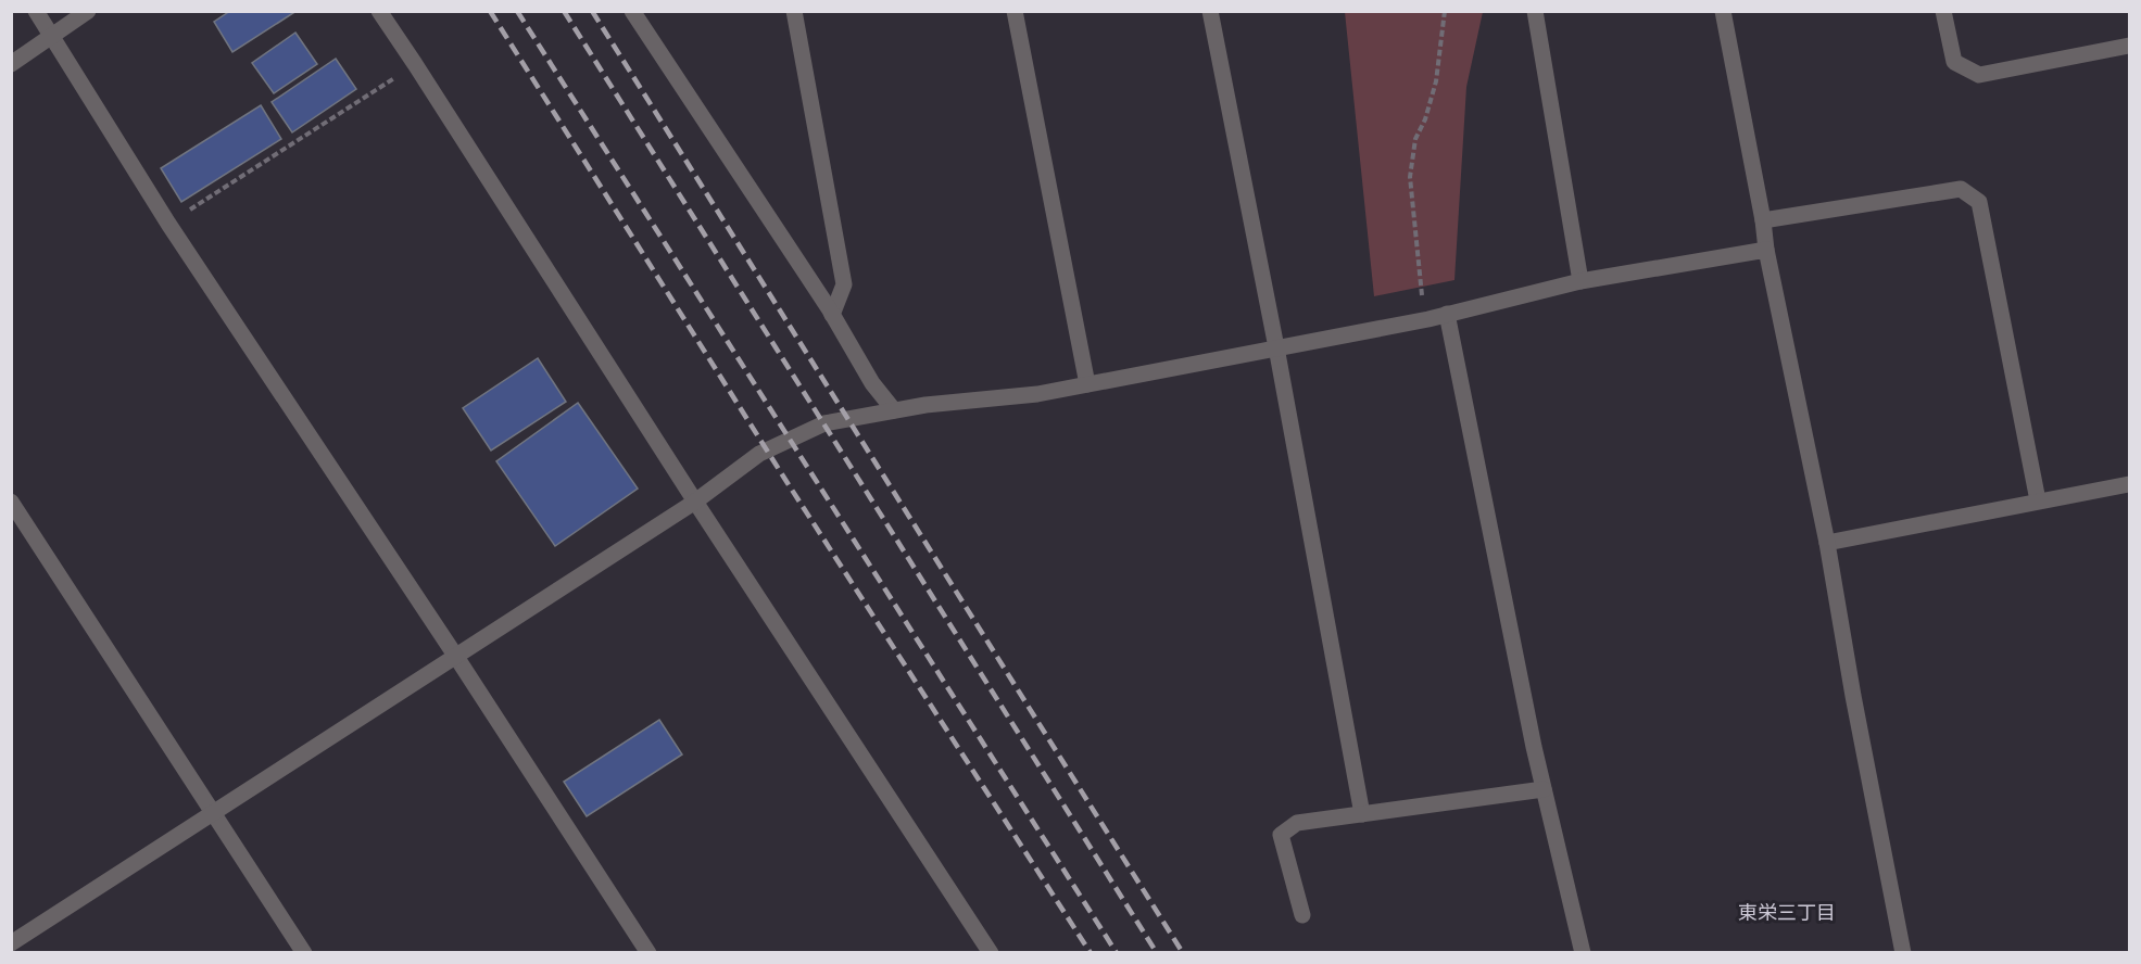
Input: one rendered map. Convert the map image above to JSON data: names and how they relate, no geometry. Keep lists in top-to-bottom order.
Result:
{
  "districts": ["東栄三丁目"]
}
